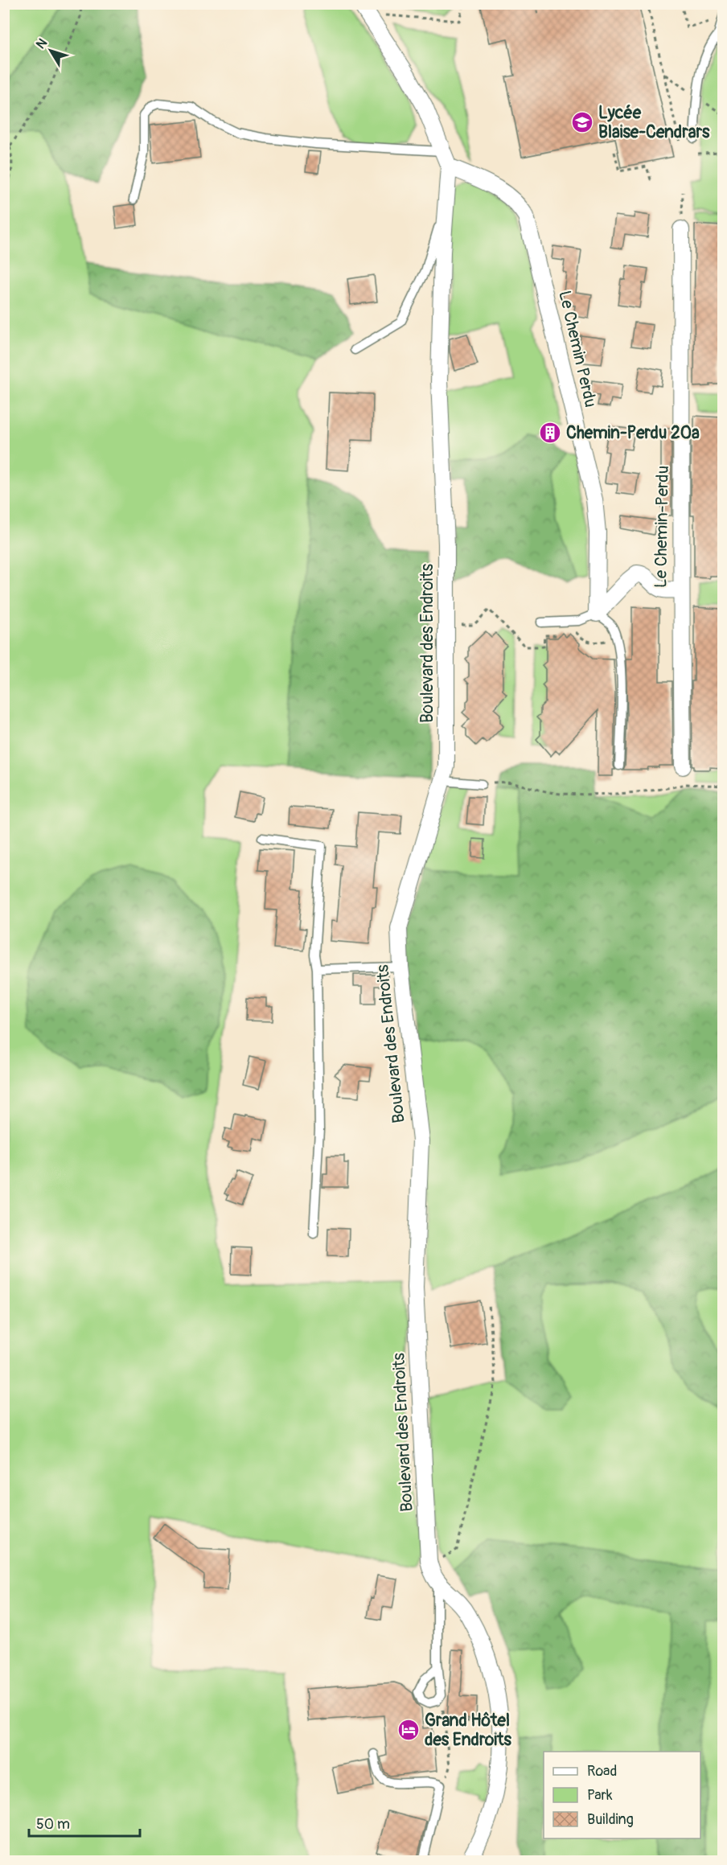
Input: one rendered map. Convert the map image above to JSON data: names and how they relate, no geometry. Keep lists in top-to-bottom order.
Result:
{
  "streets": {
    "street": ["Le Chemin Perdu", "Le Chemin-Perdu", "Boulevard des Endroits"]
  },
  "crossings": [
    ["Le Chemin Perdu", "Boulevard des Endroits"]
  ],
  "places": {
    "school or university": ["Lycée Blaise-Cendrars"],
    "building": ["Chemin-Perdu 20a"],
    "hotel": ["Grand Hôtel des Endroits"]
  },
  "legend": ["Road", "Park", "Building"],
  "scale_bar": "50 m",
  "north": "top left"
}
